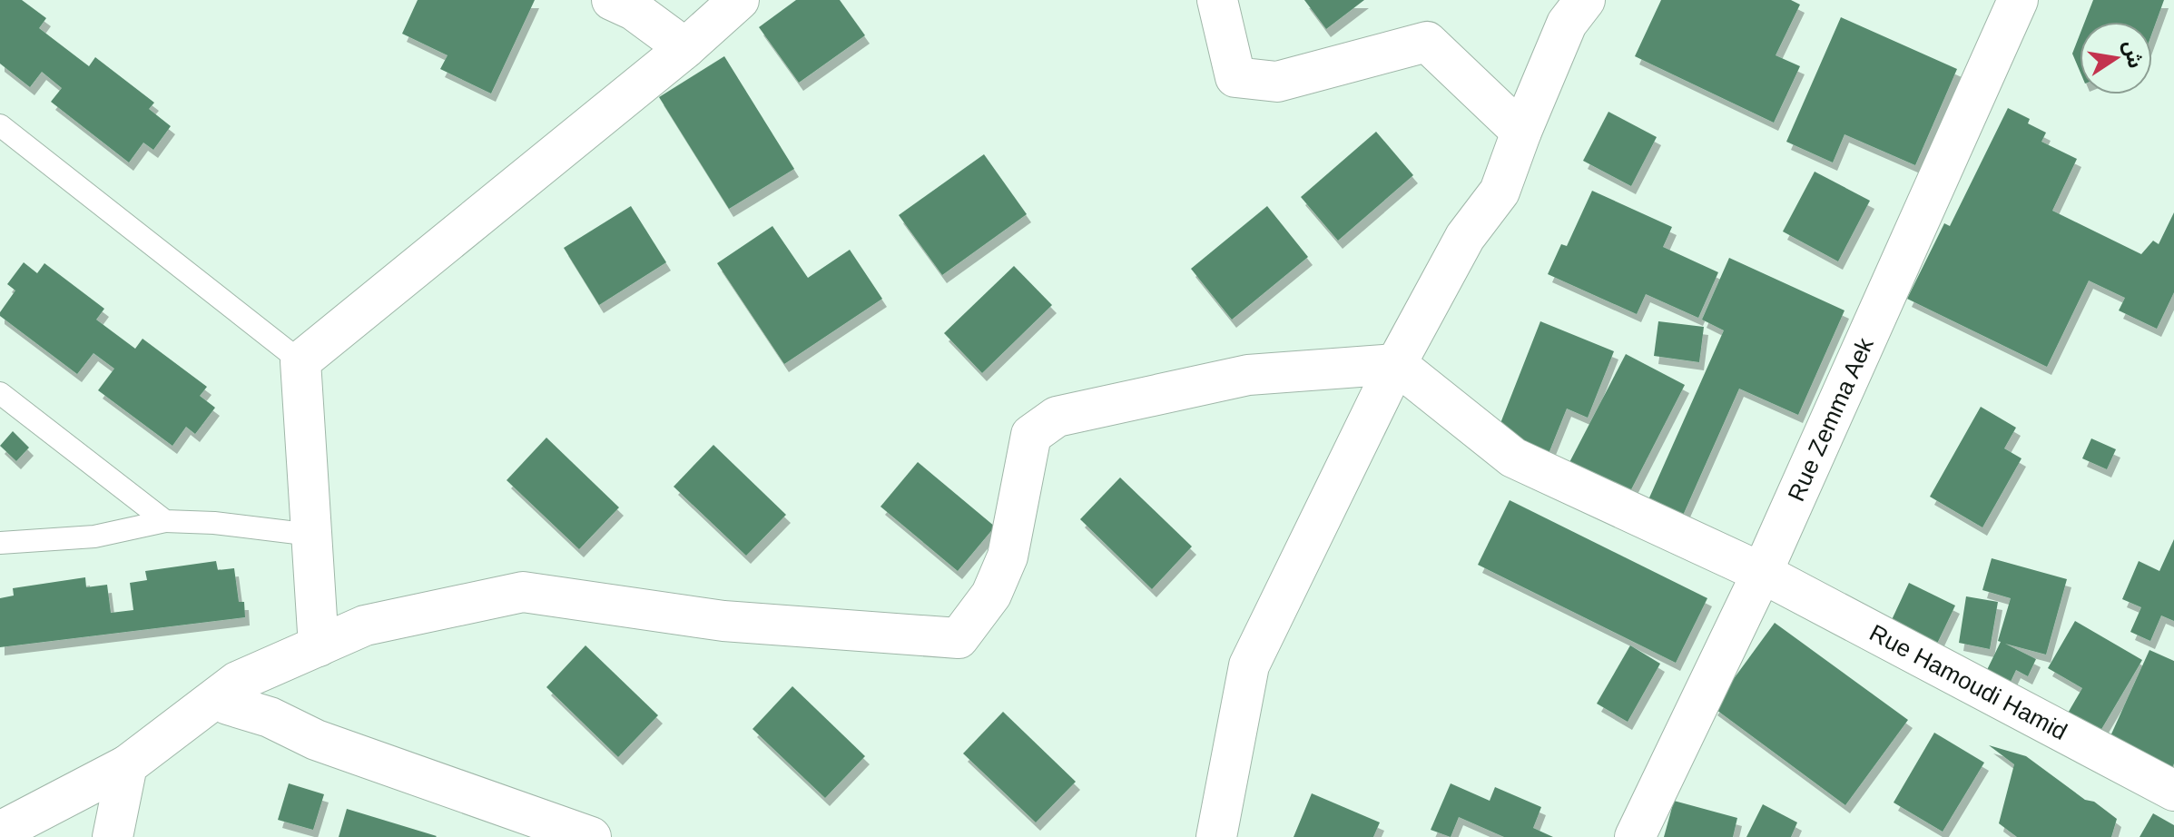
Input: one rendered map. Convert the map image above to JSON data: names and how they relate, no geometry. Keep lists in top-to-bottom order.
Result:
{
  "streets": {
    "street": ["Rue Zemma Aek", "Rue Hamoudi Hamid"]
  },
  "crossings": [
    ["Rue Zemma Aek", "Rue Hamoudi Hamid"]
  ],
  "north": "right"
}
